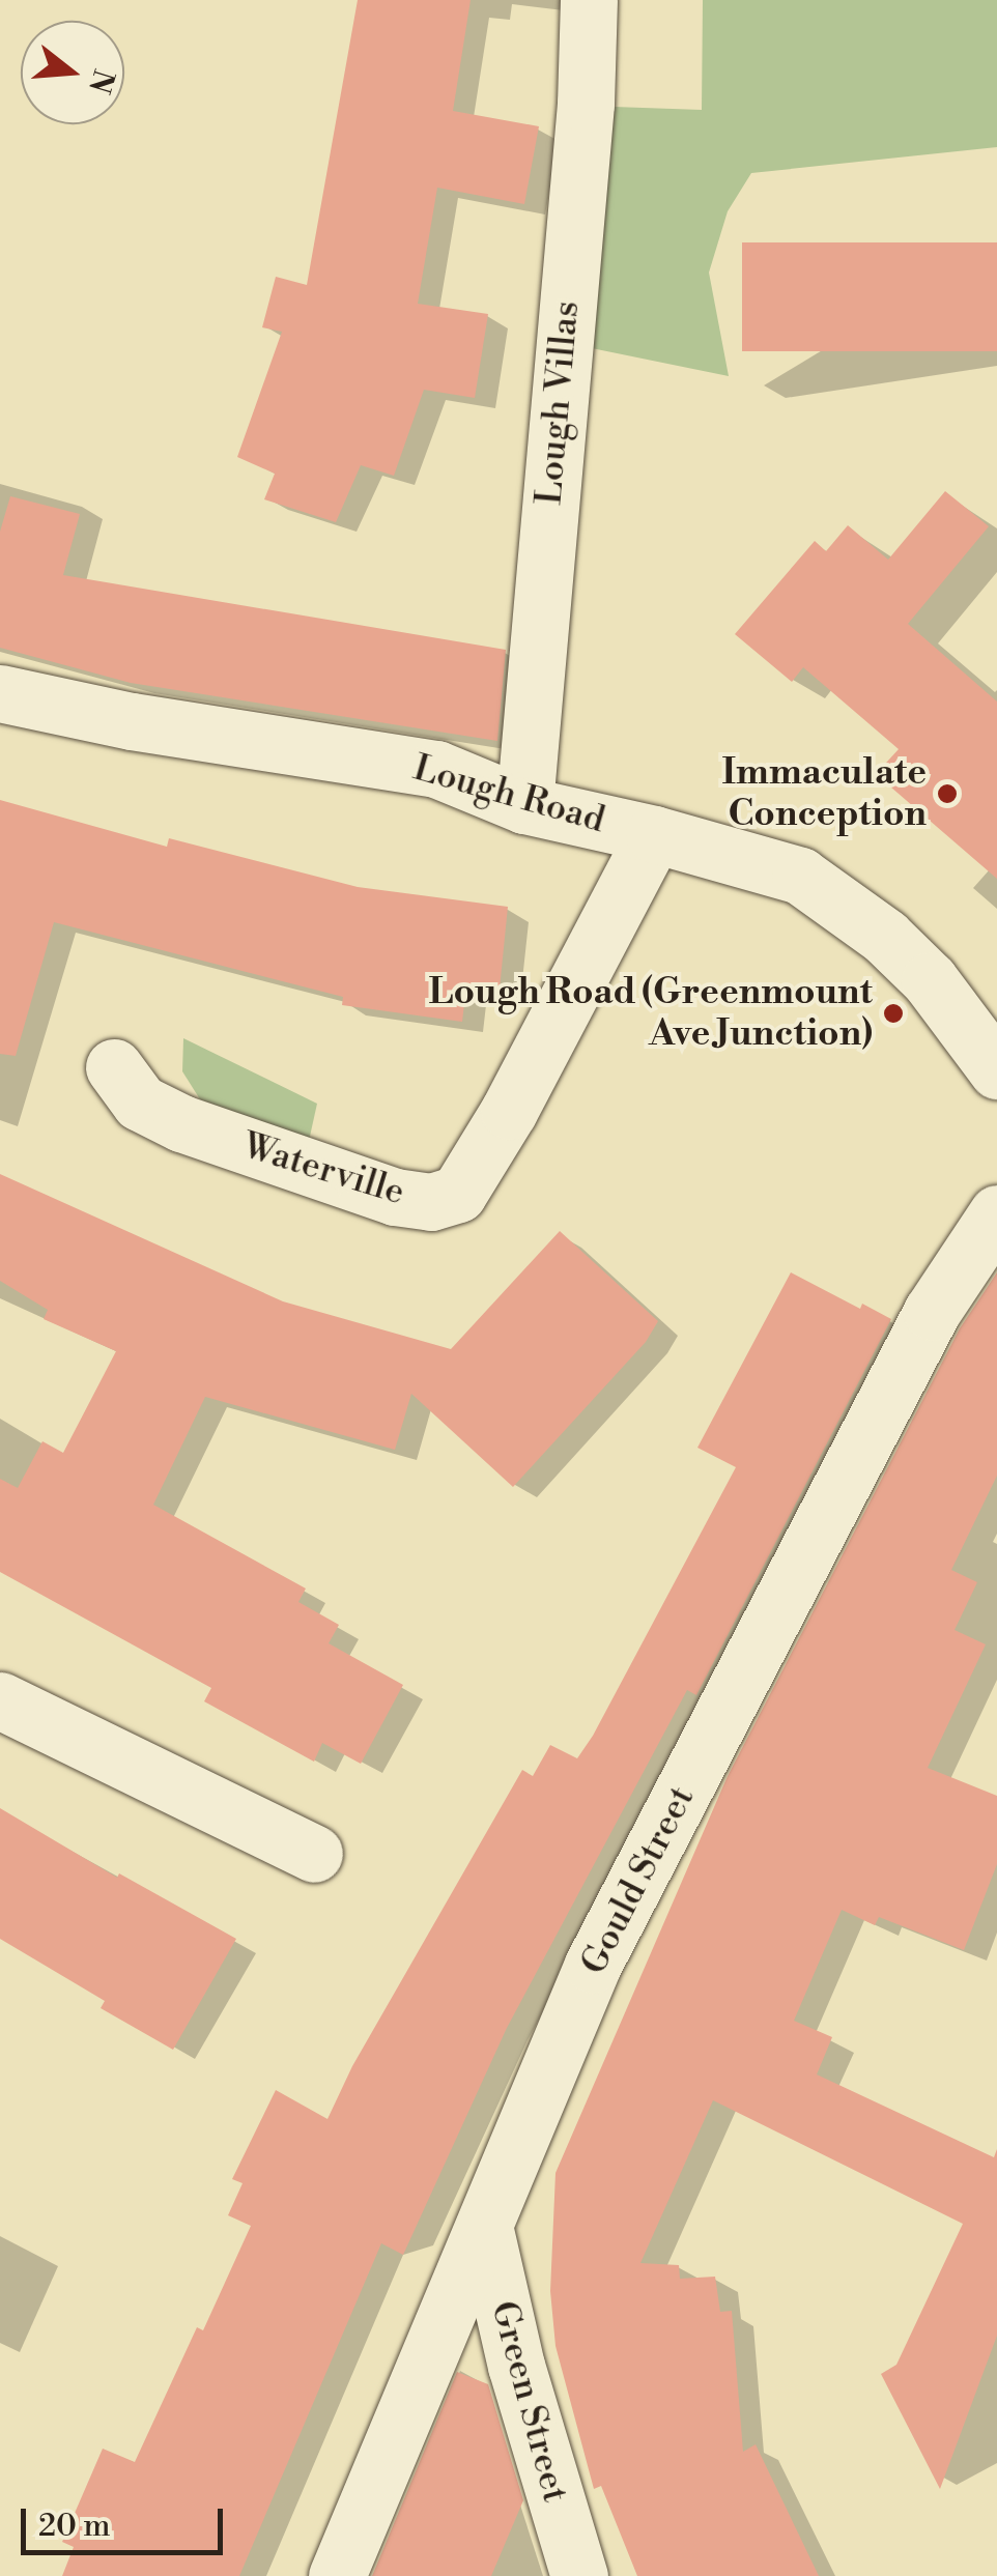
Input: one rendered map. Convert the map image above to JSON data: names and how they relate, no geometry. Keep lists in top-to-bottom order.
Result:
{
  "streets": {
    "street": [
      "Lough Villas",
      "Lough Road",
      "Waterville",
      "Gould Street",
      "Green Street"
    ]
  },
  "crossings": [
    ["Lough Villas", "Lough Road"],
    ["Lough Road", "Waterville"],
    ["Gould Street", "Green Street"]
  ],
  "places": ["Immaculate Conception", "Lough Road (Greenmount Ave Junction)"],
  "scale_bar": "20 m",
  "north": "right"
}
